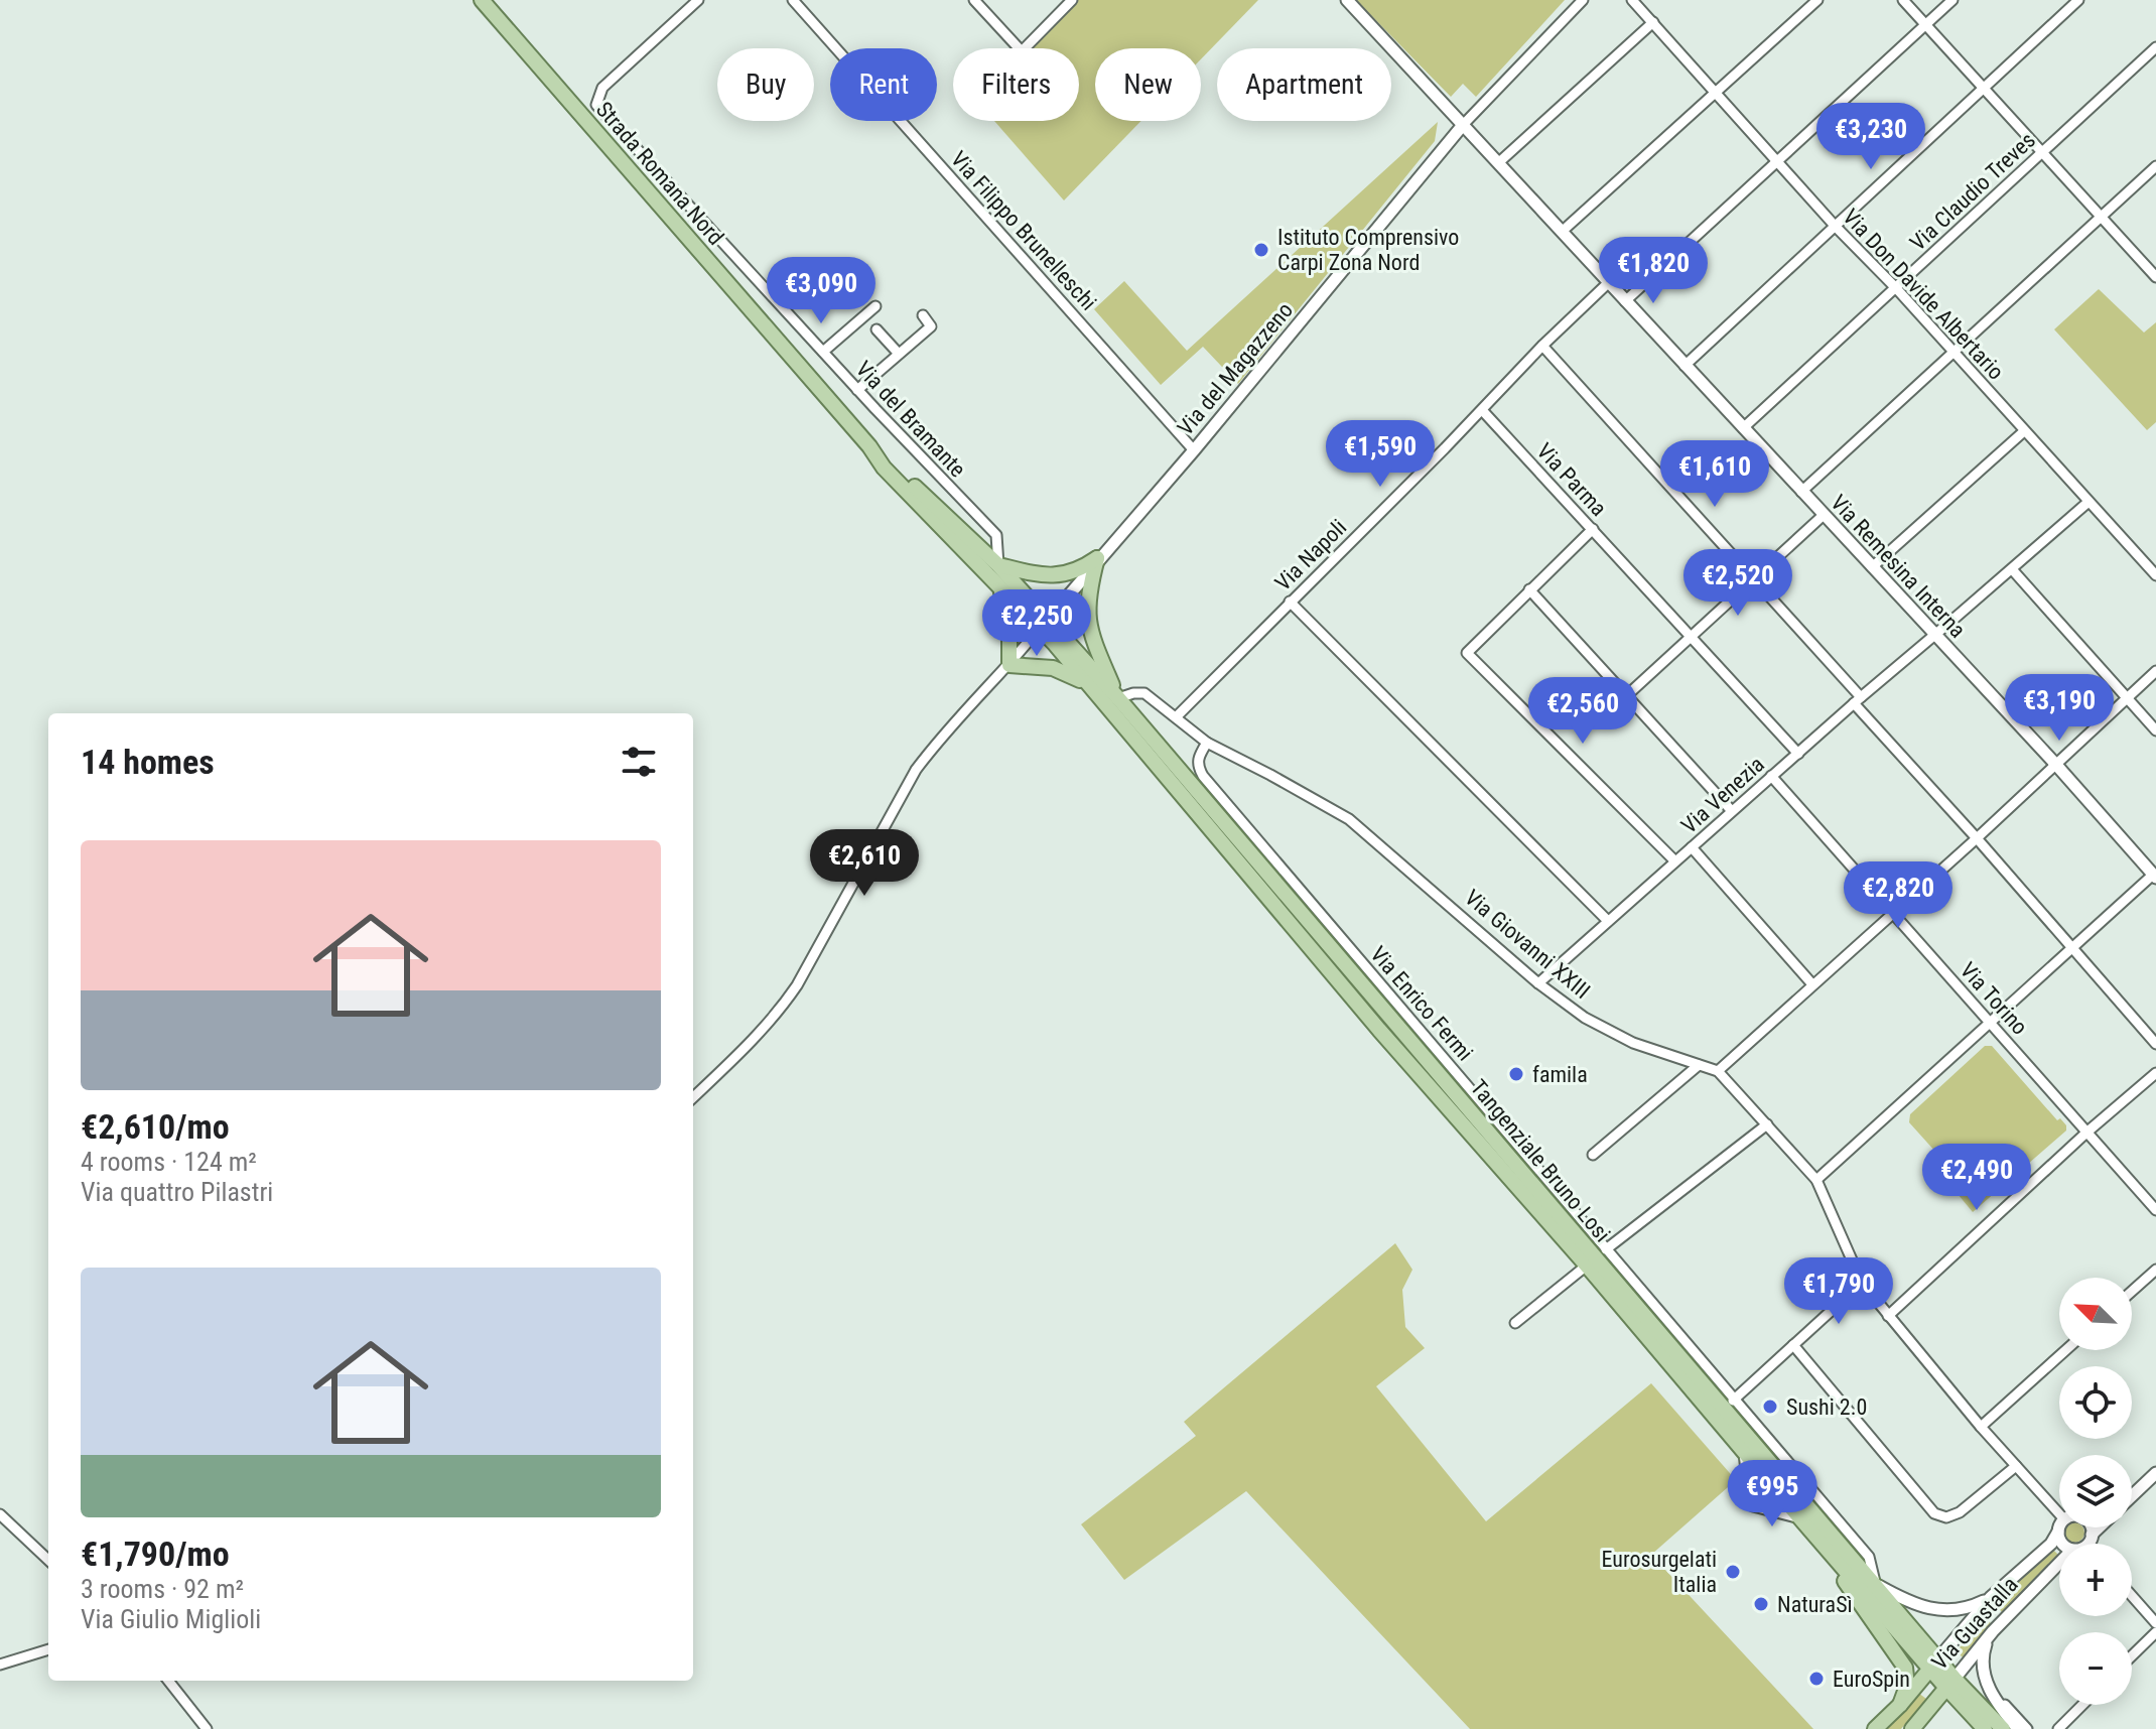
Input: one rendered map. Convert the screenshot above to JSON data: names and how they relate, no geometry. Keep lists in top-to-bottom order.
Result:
{
  "streets": {
    "main road": ["Strada Romana Nord", "Tangenziale Bruno Losi", "Via Guastalla"],
    "street": [
      "Via Claudio Treves",
      "Via Filippo Brunelleschi",
      "Via Don Davide Albertario",
      "Via del Magazzeno",
      "Via del Bramante",
      "Via Parma",
      "Via Napoli",
      "Via Remesina Interna",
      "Via Venezia",
      "Via Giovanni XXIII",
      "Via Torino",
      "Via Enrico Fermi"
    ]
  },
  "crossings": [
    ["Strada Romana Nord", "Via del Magazzeno"],
    ["Strada Romana Nord", "Via del Bramante"],
    ["Strada Romana Nord", "Tangenziale Bruno Losi"],
    ["Via Claudio Treves", "Via Don Davide Albertario"],
    ["Via Claudio Treves", "Via Remesina Interna"],
    ["Via Filippo Brunelleschi", "Via del Magazzeno"],
    ["Via Don Davide Albertario", "Via Venezia"],
    ["Via del Magazzeno", "Via Remesina Interna"],
    ["Via del Magazzeno", "Tangenziale Bruno Losi"],
    ["Via Parma", "Via Napoli"],
    ["Via Parma", "Via Venezia"],
    ["Via Napoli", "Via Remesina Interna"],
    ["Via Napoli", "Via Giovanni XXIII"],
    ["Via Remesina Interna", "Via Venezia"],
    ["Via Venezia", "Via Giovanni XXIII"],
    ["Via Venezia", "Via Torino"],
    ["Via Giovanni XXIII", "Via Enrico Fermi"],
    ["Via Giovanni XXIII", "Tangenziale Bruno Losi"],
    ["Via Enrico Fermi", "Tangenziale Bruno Losi"],
    ["Tangenziale Bruno Losi", "Via Guastalla"]
  ],
  "places": [
    "Istituto Comprensivo Carpi Zona Nord",
    "famila",
    "Sushi 2.0",
    "Eurosurgelati Italia",
    "NaturaSì",
    "EuroSpin"
  ],
  "north": "top left",
  "page": {
    "chip": [
      "Buy",
      "Rent",
      "Filters",
      "New",
      "Apartment"
    ],
    "price": [
      "€3,230",
      "€1,820",
      "€3,090",
      "€1,590",
      "€1,610",
      "€2,520",
      "€2,250",
      "€3,190",
      "€2,560",
      "€2,610",
      "€2,820",
      "€2,490",
      "€1,790",
      "€995"
    ],
    "heading": "14 homes",
    "list": [
      {
        "name": "€2,610/mo",
        "note": "4 rooms · 124 m² · Via quattro Pilastri"
      },
      {
        "name": "€1,790/mo",
        "note": "3 rooms · 92 m² · Via Giulio Miglioli"
      }
    ],
    "map_buttons": ["+", "−"]
  }
}
